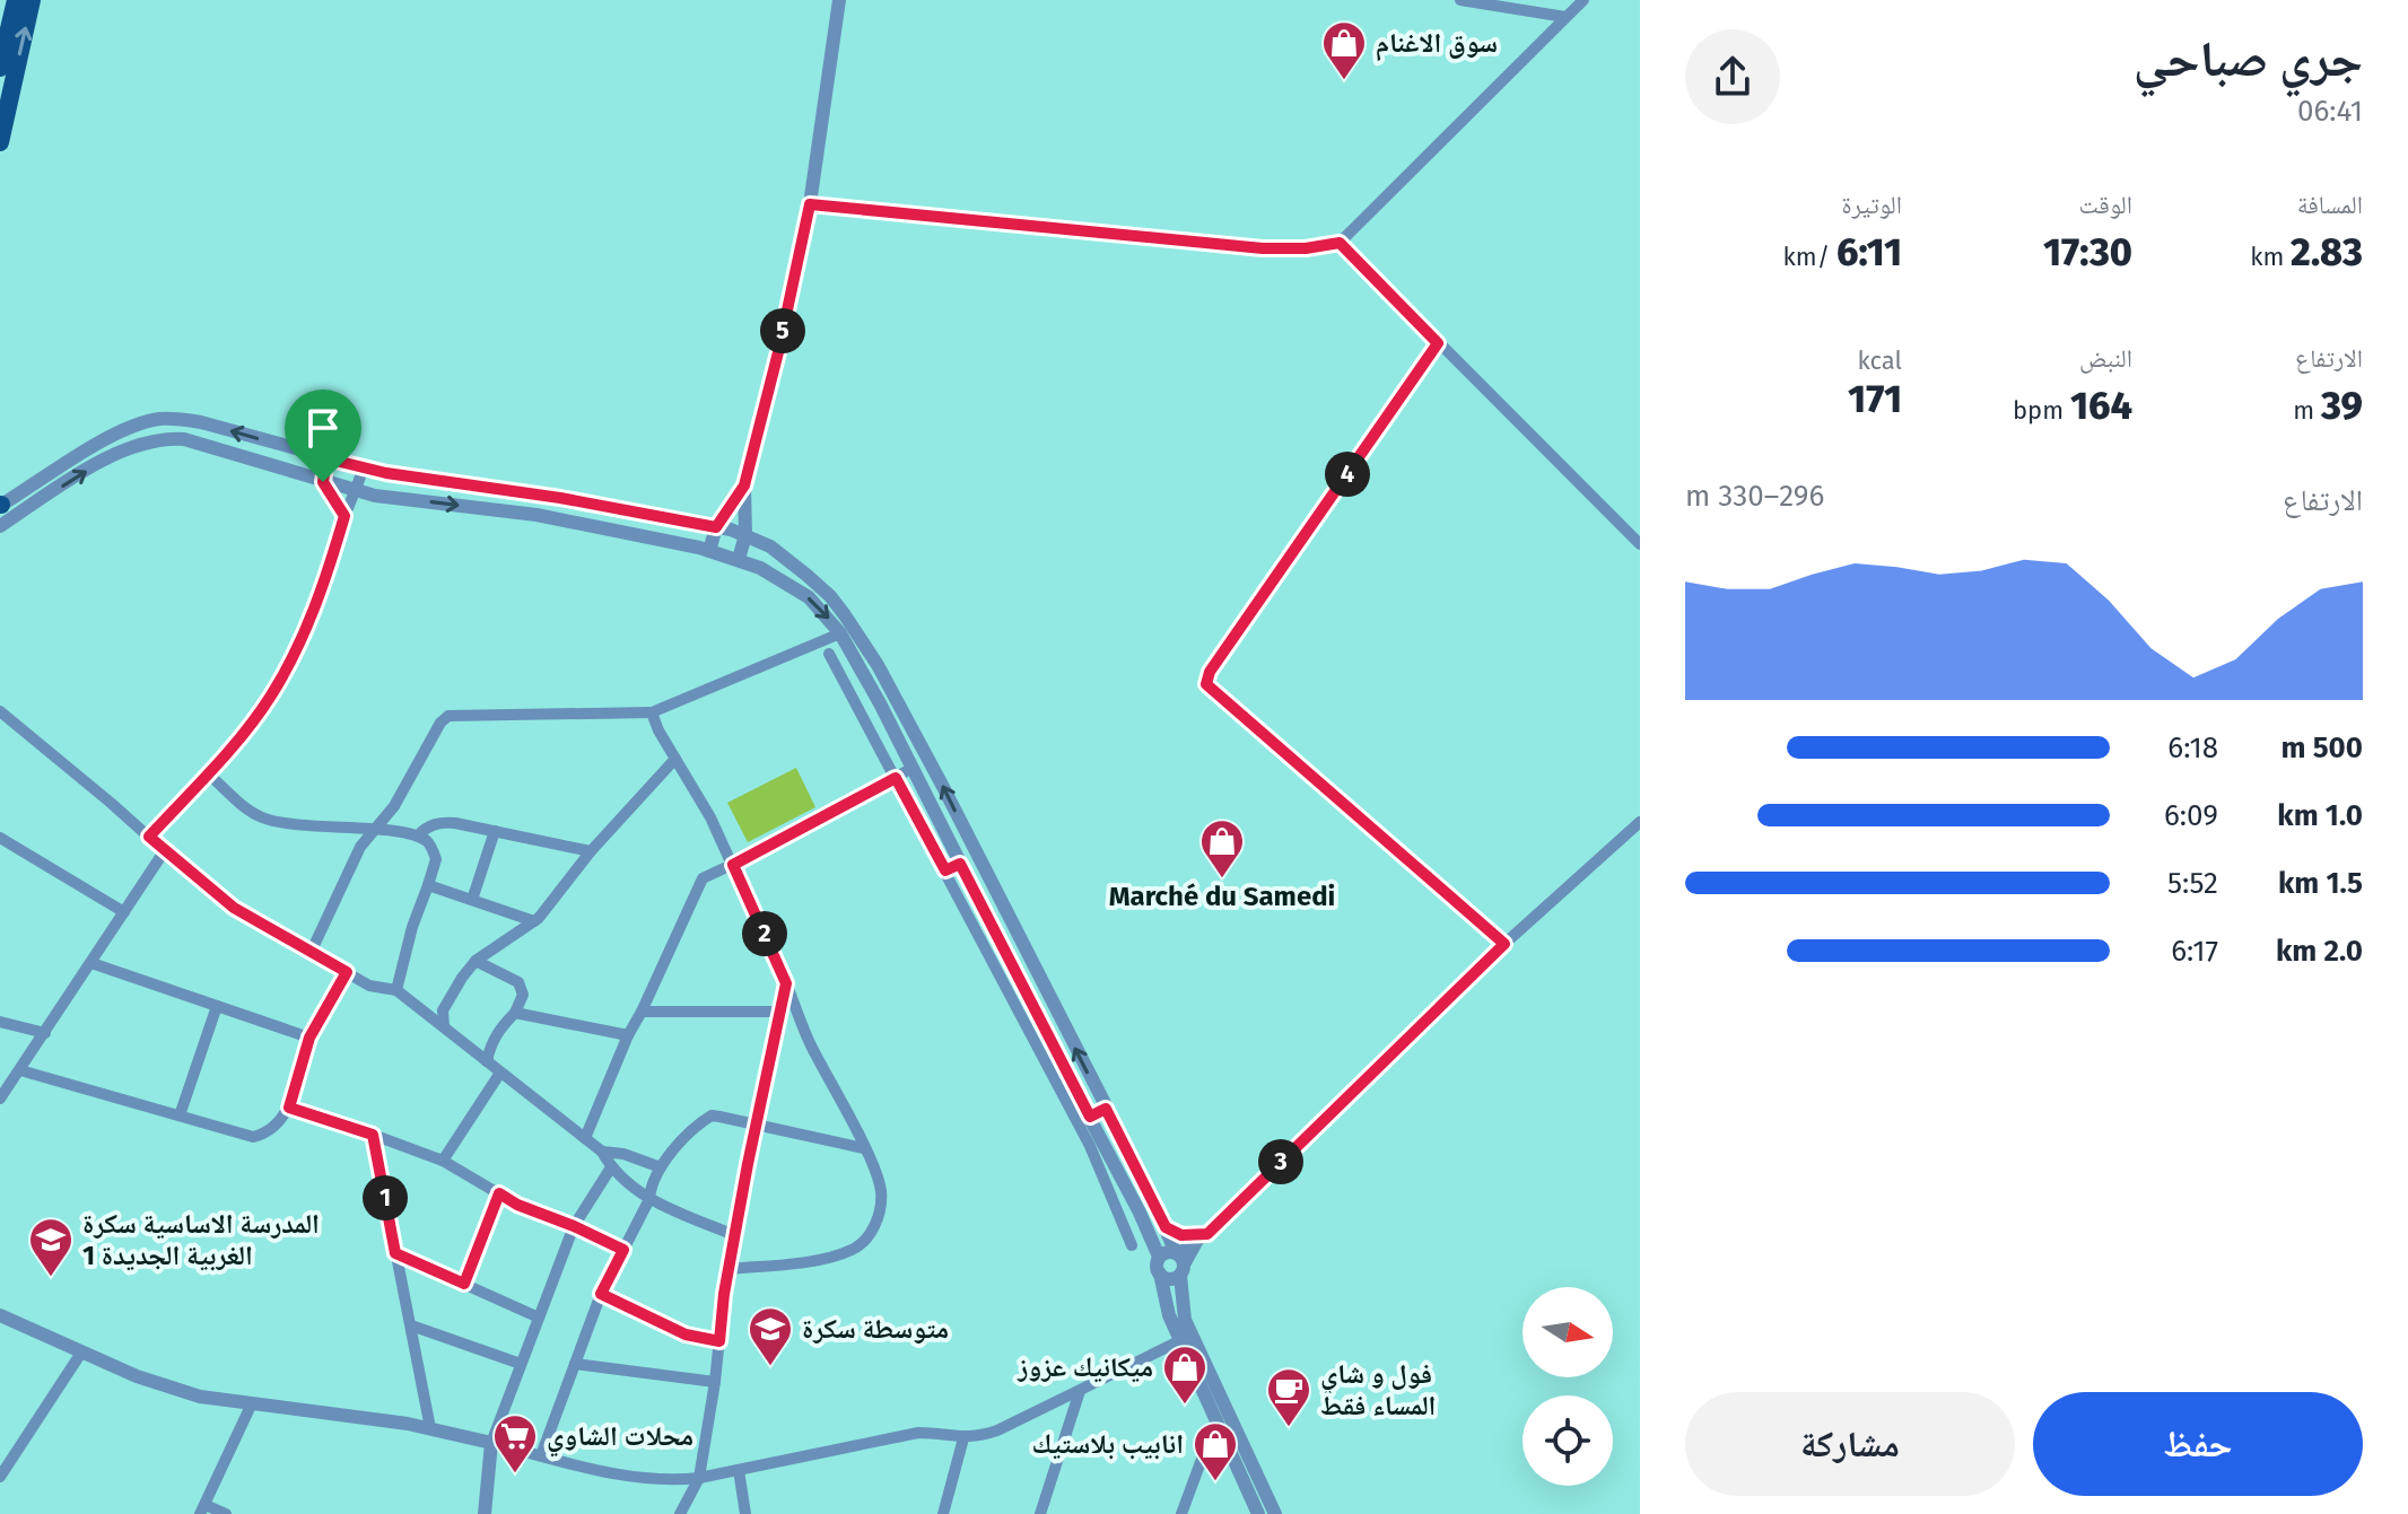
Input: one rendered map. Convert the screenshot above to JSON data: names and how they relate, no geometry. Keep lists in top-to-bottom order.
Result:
{
  "places": {
    "shop": [
      "سوق الاغنام",
      "Marché du Samedi",
      "ميكانيك عزوز",
      "انابيب بلاستيك"
    ],
    "school or university": ["المدرسة الاساسية سكرة الغربية الجديدة 1", "متوسطة سكرة"],
    "cafe": ["فول و شاي المساء فقط"],
    "supermarket": ["محلات الشاوي"]
  },
  "north": "right",
  "page": {
    "heading": ["جري صباحي", "06:41"],
    "stats": [
      ["المسافة", "2.83 km"],
      ["الوقت", "17:30"],
      ["الوتيرة", "6:11 /km"],
      ["الارتفاع", "39 m"],
      ["النبض", "164 bpm"],
      ["kcal", "171"]
    ],
    "pins": [
      "5",
      "4",
      "2",
      "3",
      "1"
    ],
    "chart": ["الارتفاع", "296–330 m"],
    "list": [
      {
        "name": "500 m",
        "note": "6:18"
      },
      {
        "name": "1.0 km",
        "note": "6:09"
      },
      {
        "name": "1.5 km",
        "note": "5:52"
      },
      {
        "name": "2.0 km",
        "note": "6:17"
      }
    ],
    "buttons": ["حفظ", "مشاركة"]
  }
}
